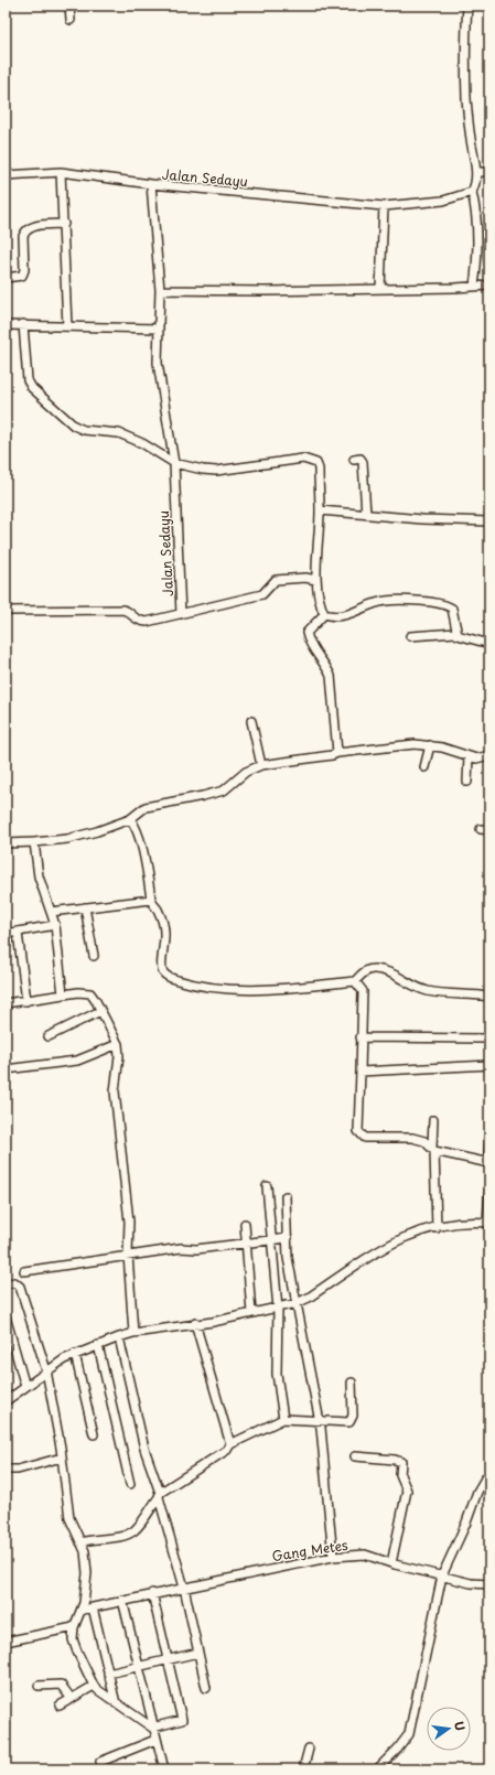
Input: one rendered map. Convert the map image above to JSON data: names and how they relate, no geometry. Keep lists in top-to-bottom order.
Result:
{
  "streets": {
    "street": ["Jalan Sedayu", "Gang Metes"]
  },
  "north": "right"
}
